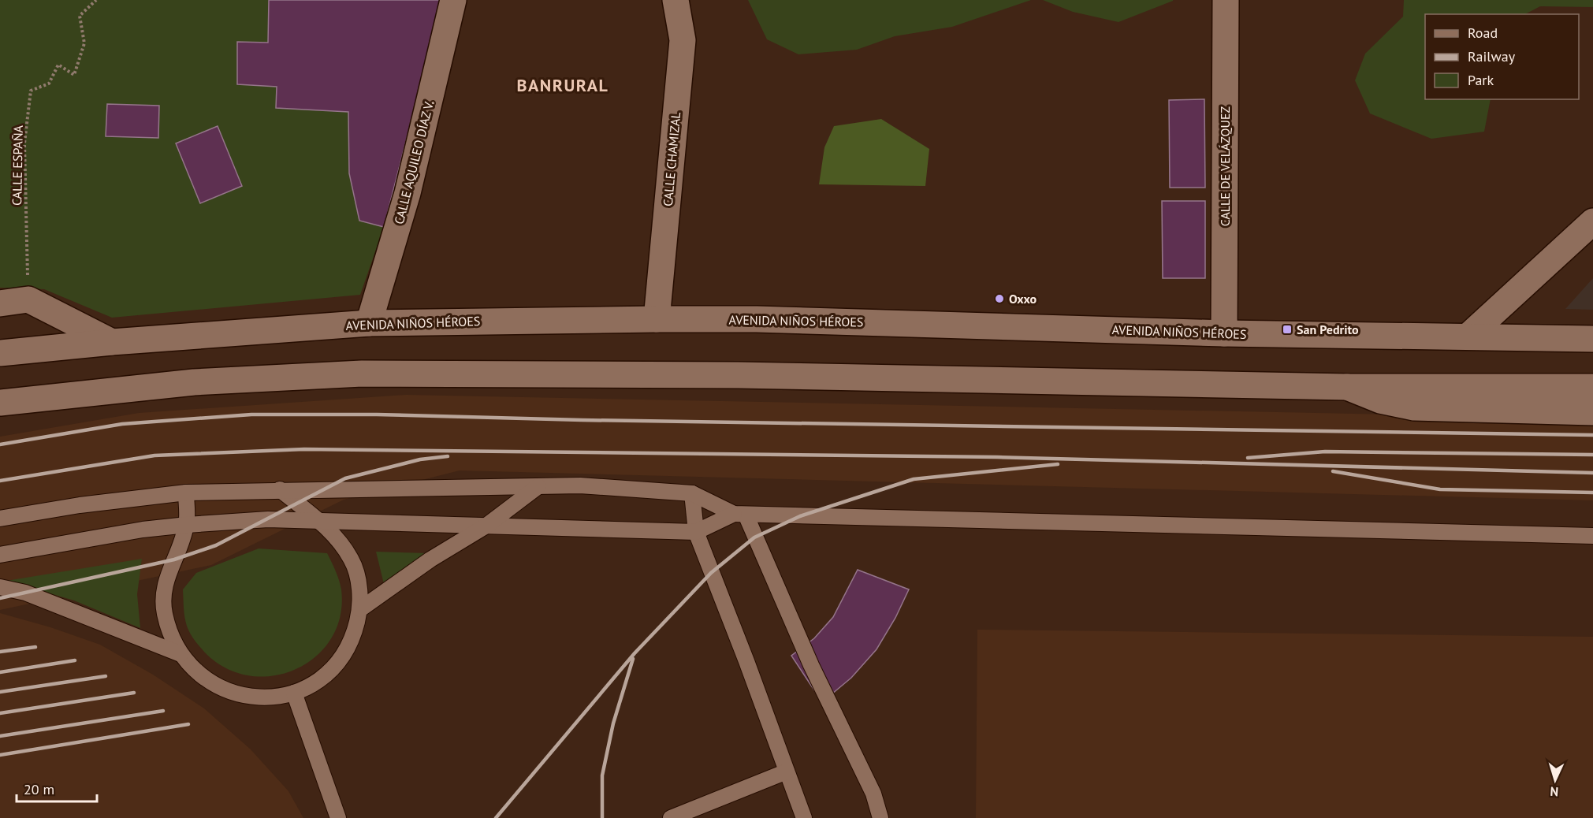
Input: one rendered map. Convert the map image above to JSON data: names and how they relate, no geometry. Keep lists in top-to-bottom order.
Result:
{
  "streets": {
    "main road": [
      "CALLE CHAMIZAL",
      "CALLE AQUILEO DÍAZ V.",
      "CALLE DE VELÁZQUEZ",
      "AVENIDA NIÑOS HÉROES"
    ],
    "path": ["CALLE ESPAÑA"]
  },
  "crossings": [
    ["CALLE CHAMIZAL", "AVENIDA NIÑOS HÉROES"],
    ["CALLE AQUILEO DÍAZ V.", "AVENIDA NIÑOS HÉROES"],
    ["CALLE DE VELÁZQUEZ", "AVENIDA NIÑOS HÉROES"]
  ],
  "districts": ["BANRURAL"],
  "places": {
    "other": ["Oxxo"],
    "transit": ["San Pedrito"]
  },
  "legend": ["Road", "Railway", "Park"],
  "scale_bar": "20 m",
  "north": "bottom"
}
